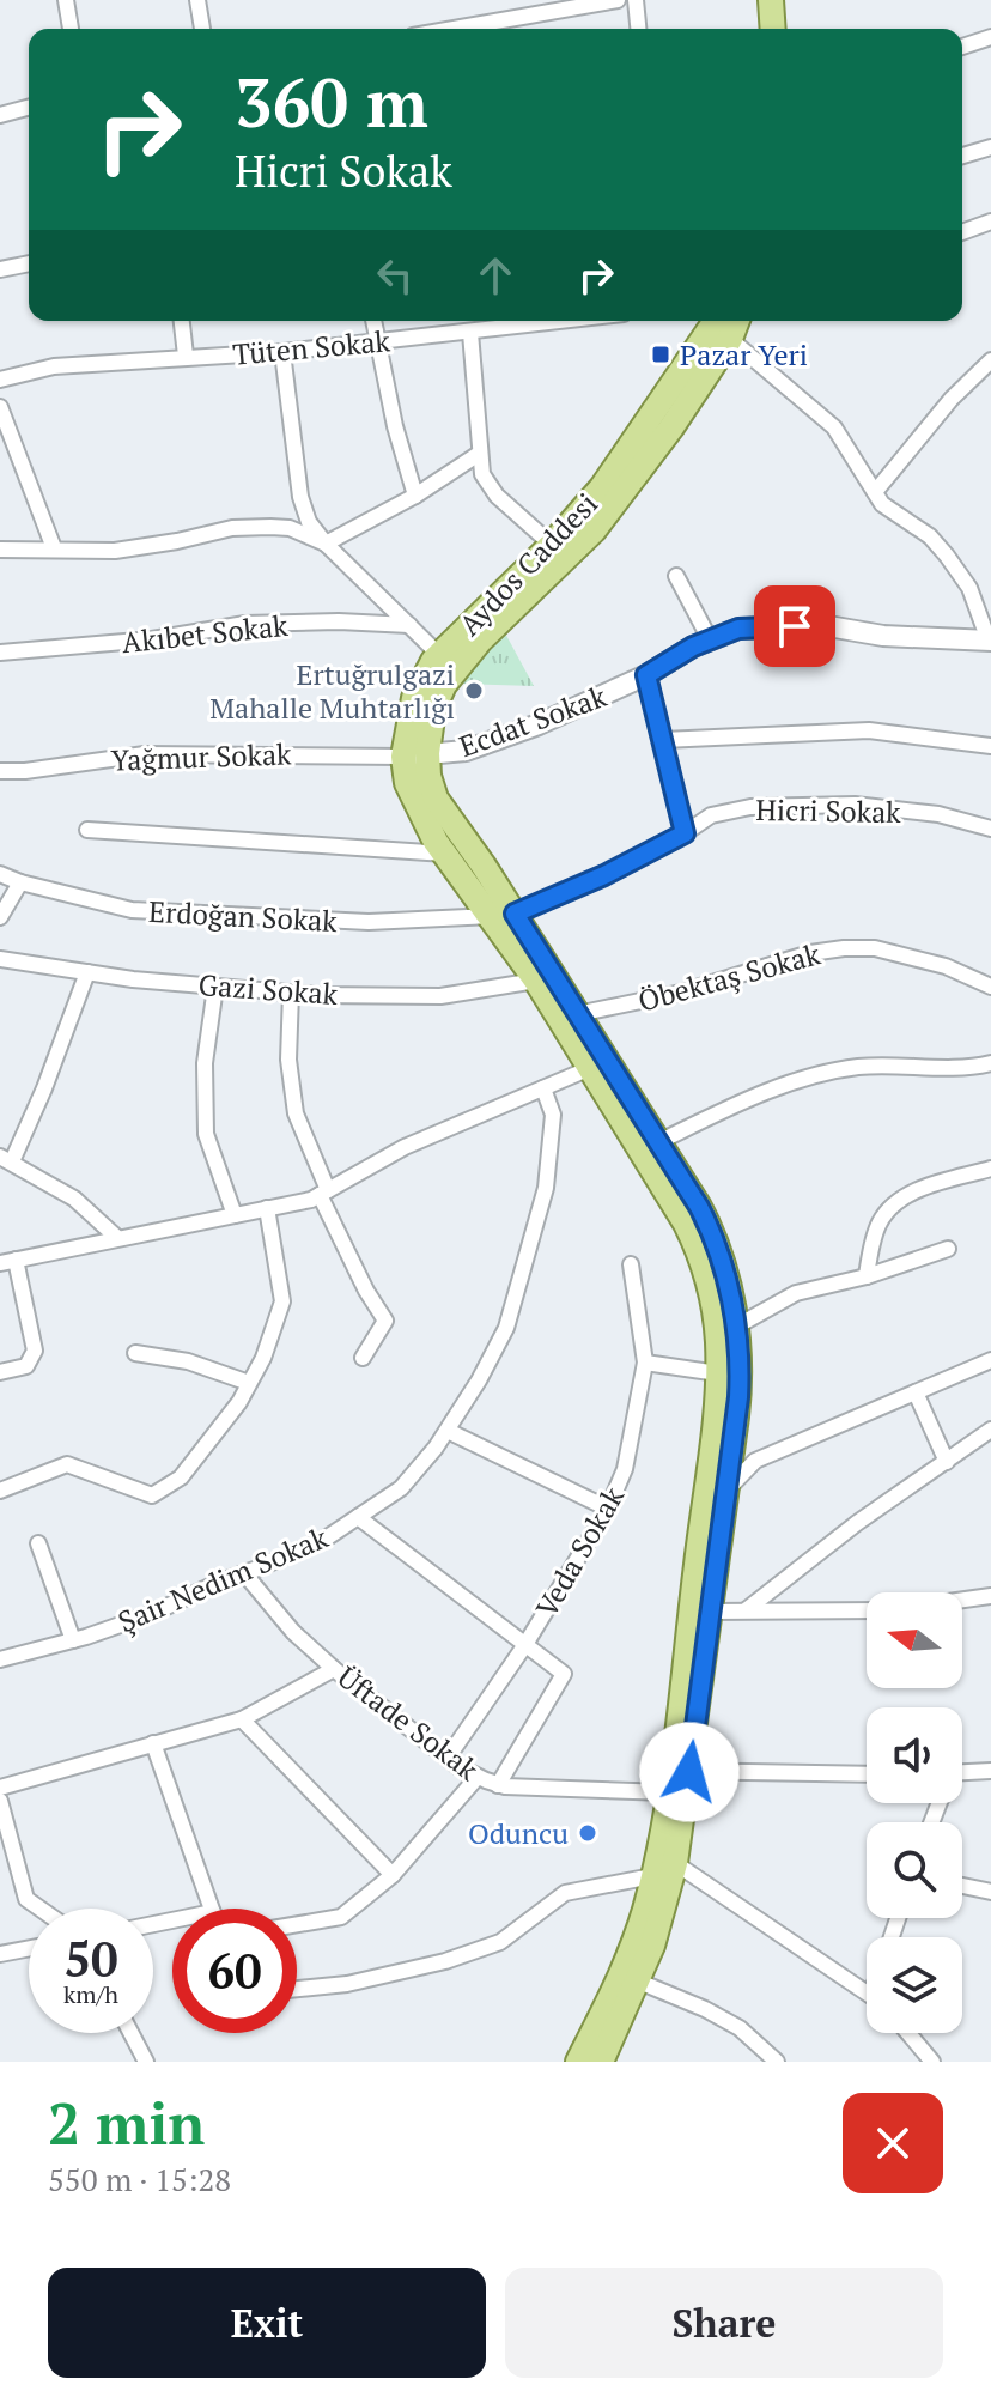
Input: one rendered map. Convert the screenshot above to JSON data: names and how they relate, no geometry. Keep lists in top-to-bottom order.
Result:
{
  "streets": {
    "main road": ["Aydos Caddesi"],
    "street": [
      "Tüten Sokak",
      "Akıbet Sokak",
      "Ecdat Sokak",
      "Yağmur Sokak",
      "Hicri Sokak",
      "Erdoğan Sokak",
      "Öbektaş Sokak",
      "Gazi Sokak",
      "Veda Sokak",
      "Şair Nedim Sokak",
      "Üftade Sokak"
    ]
  },
  "crossings": [
    ["Aydos Caddesi", "Ecdat Sokak"],
    ["Aydos Caddesi", "Yağmur Sokak"],
    ["Aydos Caddesi", "Hicri Sokak"],
    ["Aydos Caddesi", "Erdoğan Sokak"],
    ["Aydos Caddesi", "Öbektaş Sokak"],
    ["Aydos Caddesi", "Gazi Sokak"],
    ["Aydos Caddesi", "Üftade Sokak"],
    ["Ecdat Sokak", "Yağmur Sokak"],
    ["Hicri Sokak", "Erdoğan Sokak"],
    ["Veda Sokak", "Üftade Sokak"],
    ["Şair Nedim Sokak", "Üftade Sokak"]
  ],
  "places": {
    "transit": ["Pazar Yeri"],
    "other": ["Ertuğrulgazi Mahalle Muhtarlığı", "Oduncu"]
  },
  "north": "left",
  "page": {
    "turn": ["360 m", "Hicri Sokak"],
    "speed": "50 km/h",
    "limit": "60",
    "heading": ["2 min", "550 m · 15:28"],
    "buttons": ["Exit", "Share"]
  }
}
